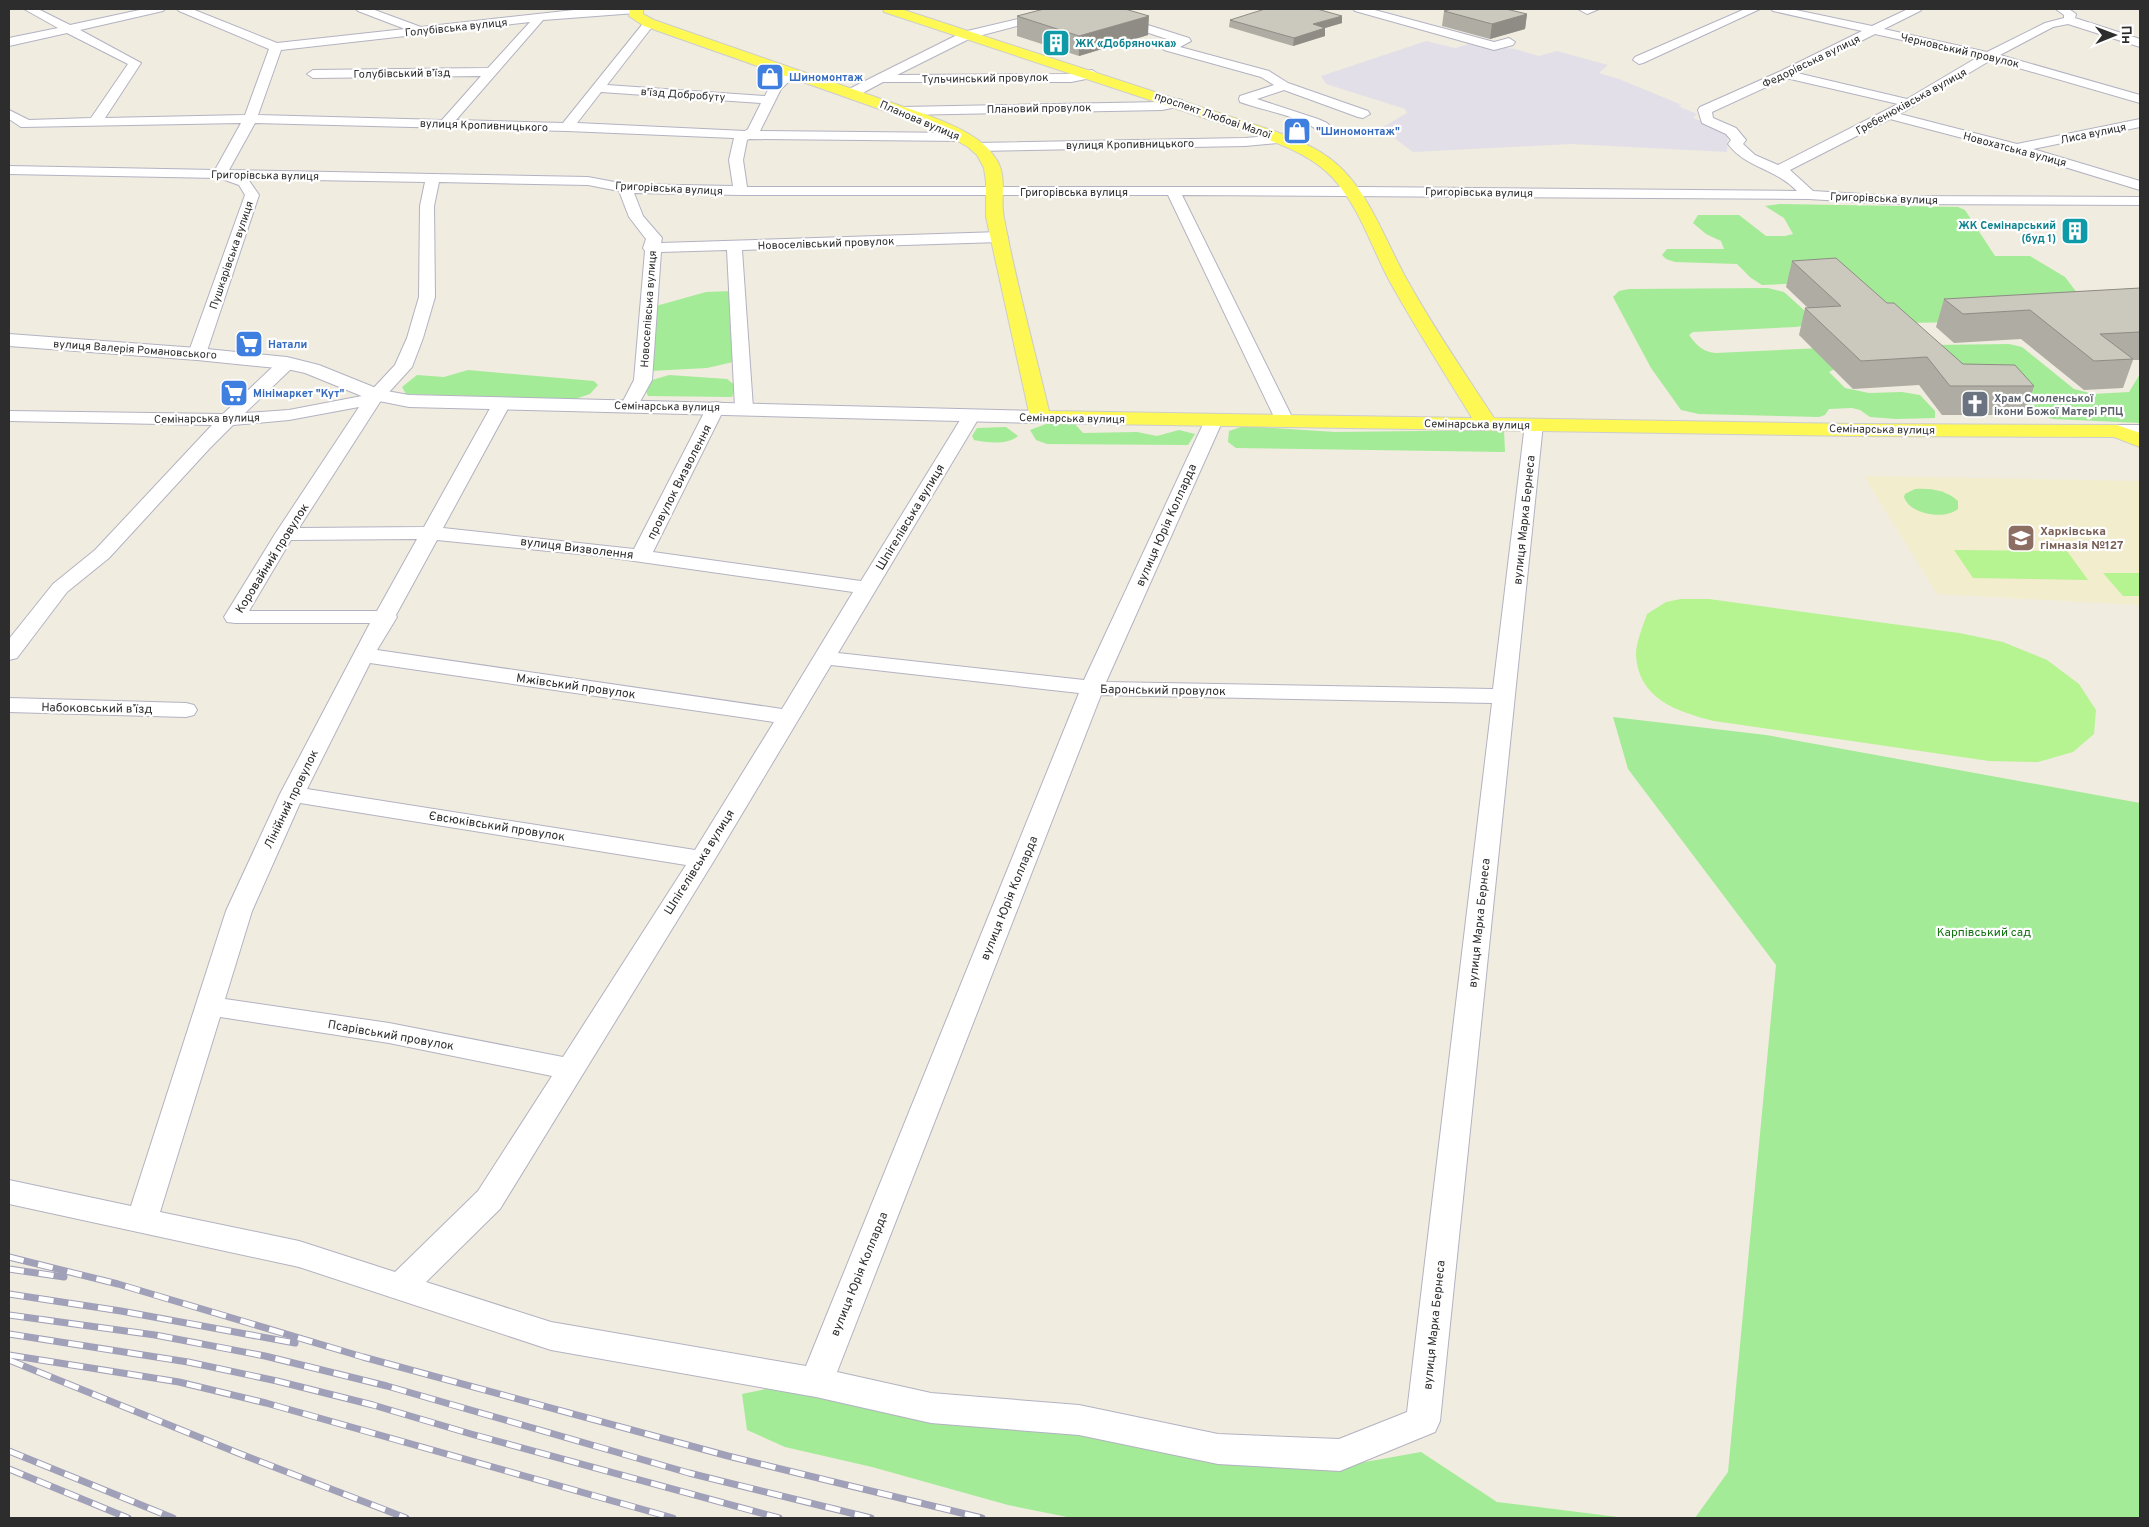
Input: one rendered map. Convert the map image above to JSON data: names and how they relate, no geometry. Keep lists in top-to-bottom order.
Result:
{
  "streets": {
    "main road": ["проспект Любові Малої", "Планова вулиця", "Семінарська вулиця"],
    "street": [
      "Голубівська вулиця",
      "Черновський провулок",
      "Федорівська вулиця",
      "Голубівський в’їзд",
      "Тульчинський провулок",
      "в'їзд Добробуту",
      "Гребенюківська вулиця",
      "Плановий провулок",
      "вулиця Кропивницького",
      "Лиса вулиця",
      "Новохатська вулиця",
      "Григорівська вулиця",
      "Новоселівський провулок",
      "Пушкарівська вулиця",
      "Новоселівська вулиця",
      "вулиця Валерія Романовського",
      "провулок Визволення",
      "Шпігелівська вулиця",
      "вулиця Марка Бернеса",
      "вулиця Юрія Колларда",
      "вулиця Визволення",
      "Коровайний провулок",
      "Мжівський провулок",
      "Баронський провулок",
      "Набоковський в’їзд",
      "Лінійний провулок",
      "Євсюківський провулок",
      "Псарівський провулок"
    ]
  },
  "crossings": [
    ["Голубівська вулиця", "Планова вулиця"],
    ["Черновський провулок", "Федорівська вулиця"],
    ["Черновський провулок", "Гребенюківська вулиця"],
    ["Федорівська вулиця", "Гребенюківська вулиця"],
    ["Тульчинський провулок", "проспект Любові Малої"],
    ["Гребенюківська вулиця", "Новохатська вулиця"],
    ["Плановий провулок", "проспект Любові Малої"],
    ["Плановий провулок", "Планова вулиця"],
    ["проспект Любові Малої", "вулиця Кропивницького"],
    ["проспект Любові Малої", "Григорівська вулиця"],
    ["проспект Любові Малої", "Семінарська вулиця"],
    ["Планова вулиця", "вулиця Кропивницького"],
    ["Планова вулиця", "Григорівська вулиця"],
    ["Планова вулиця", "Новоселівський провулок"],
    ["Планова вулиця", "Семінарська вулиця"],
    ["Лиса вулиця", "Новохатська вулиця"],
    ["Григорівська вулиця", "Пушкарівська вулиця"],
    ["Григорівська вулиця", "Новоселівська вулиця"],
    ["Григорівська вулиця", "Коровайний провулок"],
    ["Новоселівський провулок", "Новоселівська вулиця"],
    ["Пушкарівська вулиця", "вулиця Валерія Романовського"],
    ["Новоселівська вулиця", "Семінарська вулиця"],
    ["вулиця Валерія Романовського", "Семінарська вулиця"],
    ["вулиця Валерія Романовського", "Коровайний провулок"],
    ["Семінарська вулиця", "провулок Визволення"],
    ["Семінарська вулиця", "Шпігелівська вулиця"],
    ["Семінарська вулиця", "вулиця Марка Бернеса"],
    ["Семінарська вулиця", "вулиця Юрія Колларда"],
    ["Семінарська вулиця", "Коровайний провулок"],
    ["Семінарська вулиця", "Лінійний провулок"],
    ["провулок Визволення", "вулиця Визволення"],
    ["Шпігелівська вулиця", "вулиця Визволення"],
    ["Шпігелівська вулиця", "Мжівський провулок"],
    ["Шпігелівська вулиця", "Баронський провулок"],
    ["Шпігелівська вулиця", "Євсюківський провулок"],
    ["Шпігелівська вулиця", "Псарівський провулок"],
    ["вулиця Марка Бернеса", "вулиця Юрія Колларда"],
    ["вулиця Марка Бернеса", "Баронський провулок"],
    ["вулиця Юрія Колларда", "Баронський провулок"],
    ["вулиця Визволення", "Коровайний провулок"],
    ["вулиця Визволення", "Лінійний провулок"],
    ["Коровайний провулок", "Лінійний провулок"],
    ["Мжівський провулок", "Лінійний провулок"],
    ["Лінійний провулок", "Євсюківський провулок"],
    ["Лінійний провулок", "Псарівський провулок"]
  ],
  "parks": ["Карпівський сад"],
  "places": {
    "building": ["ЖК «Добряночка»", "ЖК Семінарський (буд 1)"],
    "shop": ["Шиномонтаж", "\"Шиномонтаж\""],
    "supermarket": ["Натали", "Мінімаркет \"Кут\""],
    "church": ["Храм Смоленської ікони Божої Матері РПЦ"],
    "school or university": ["Харківська гімназія №127"]
  },
  "north": "right"
}
